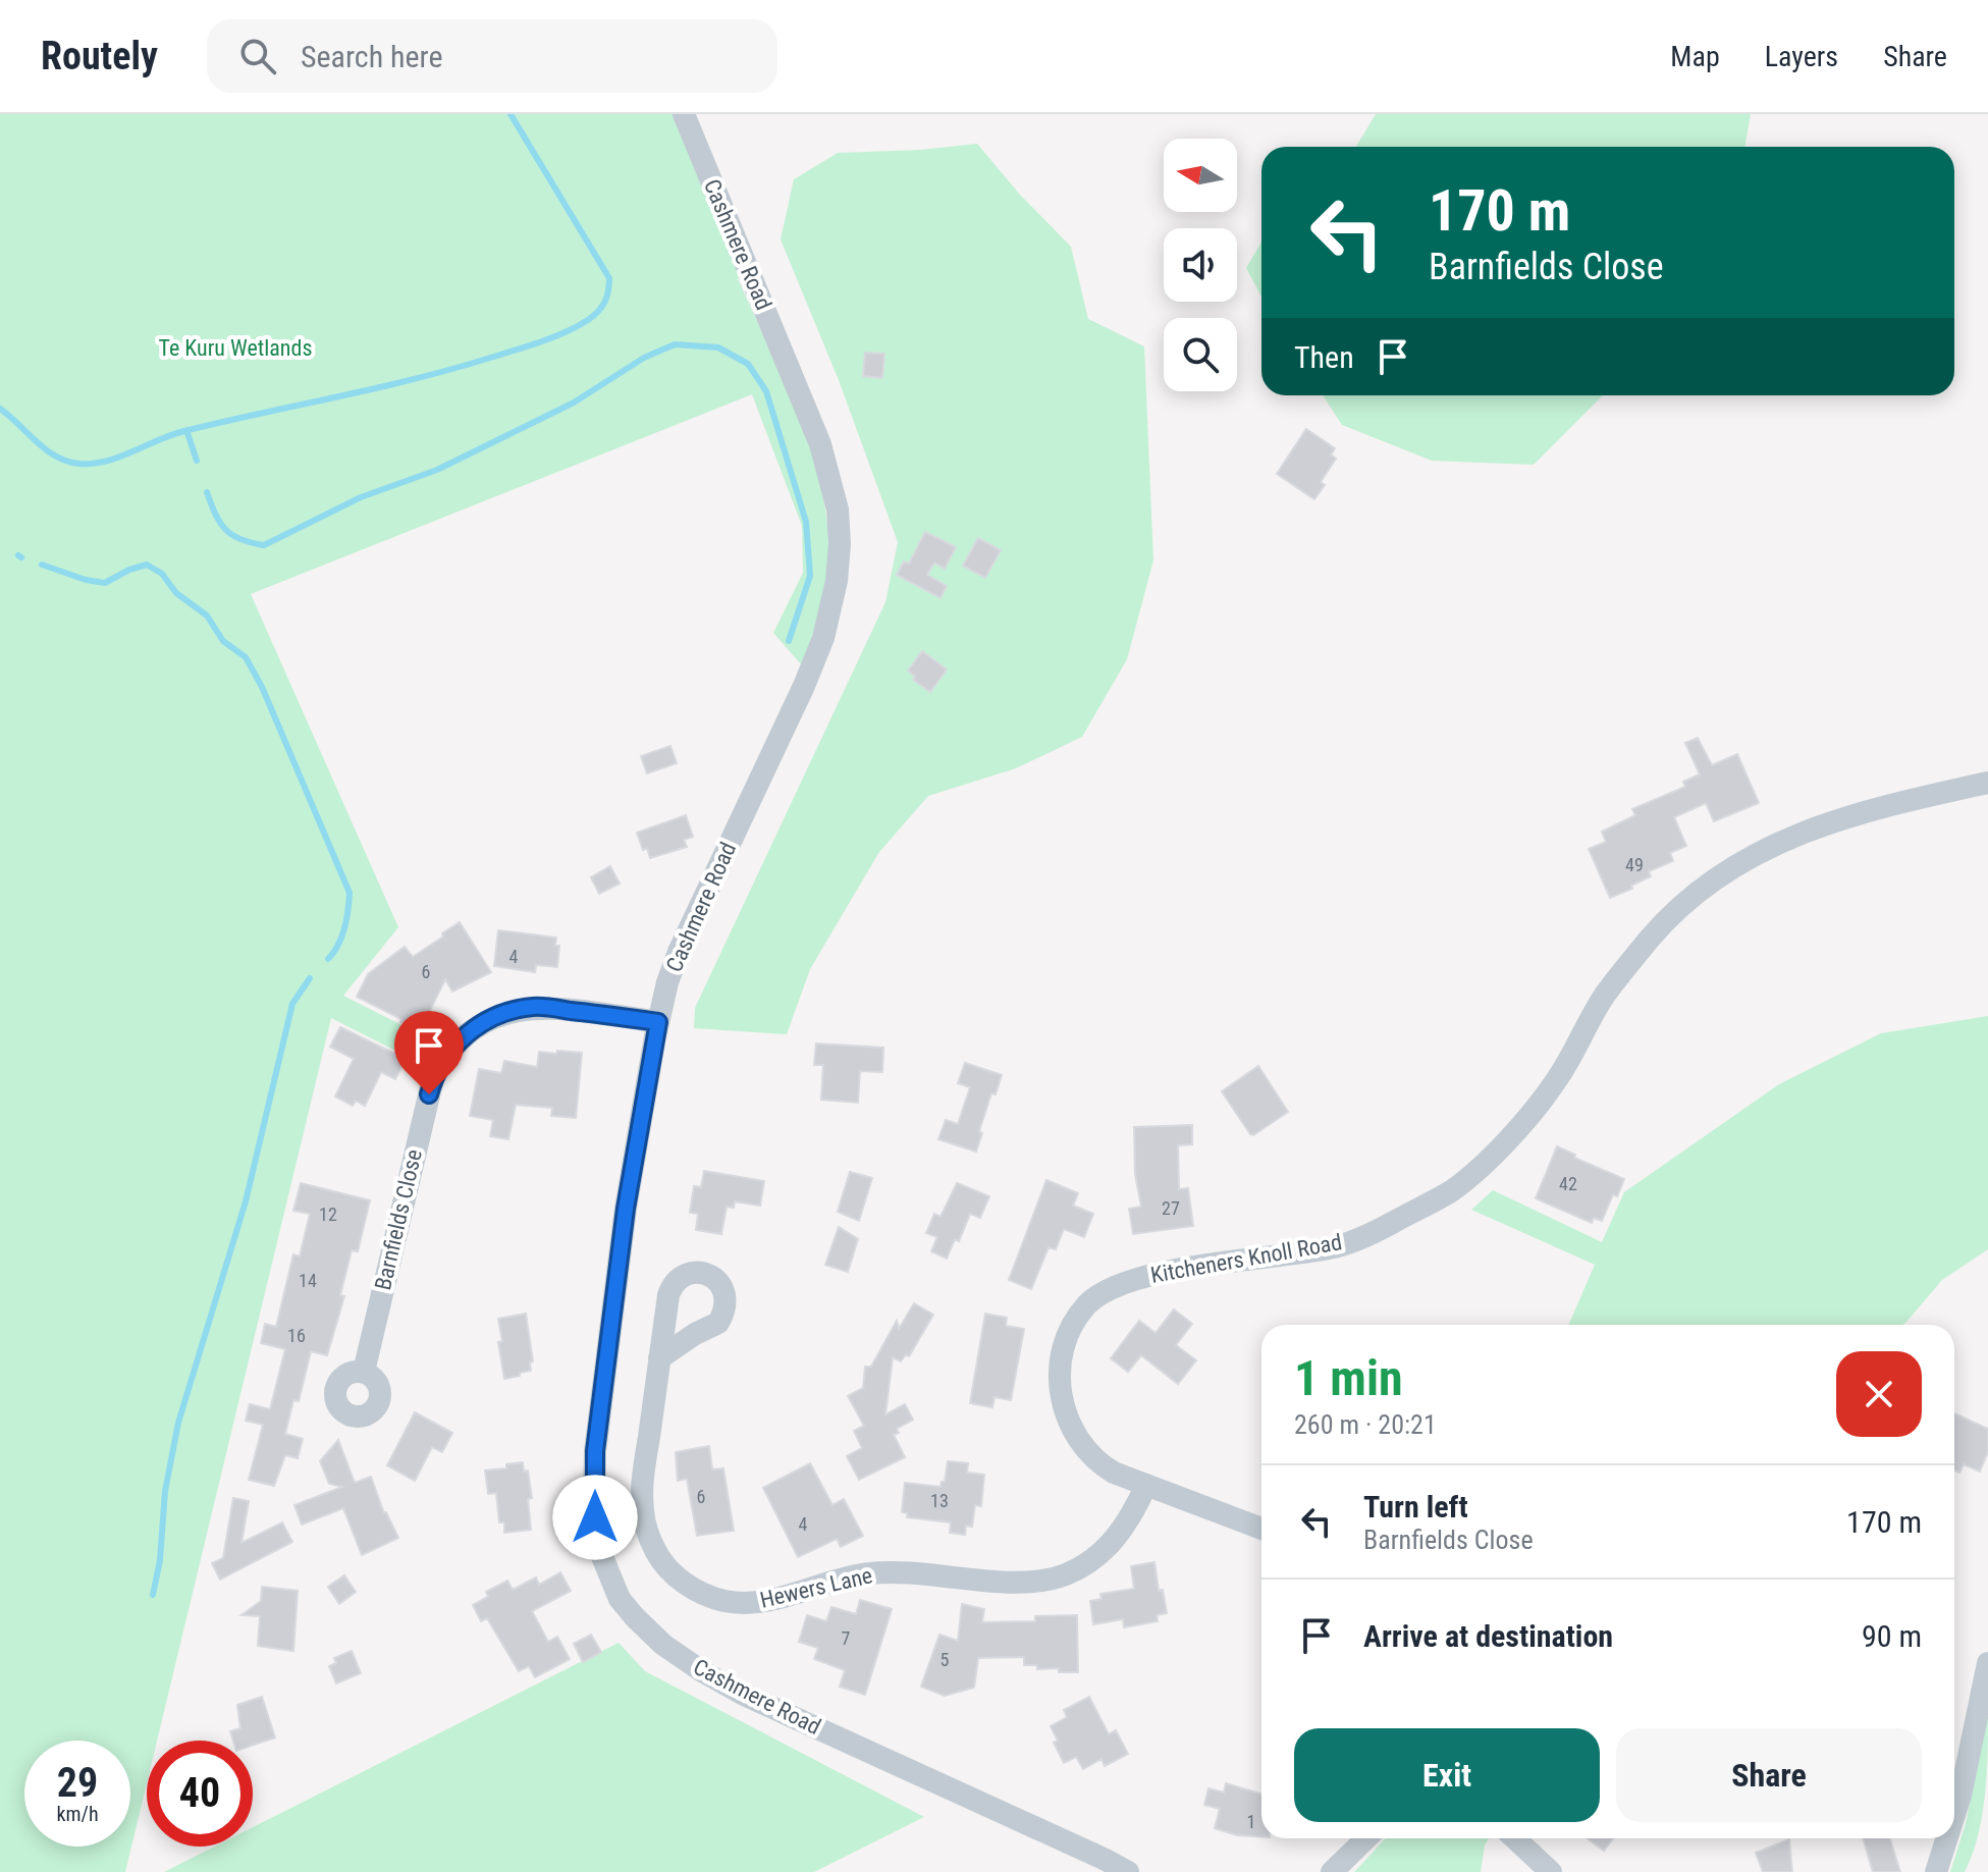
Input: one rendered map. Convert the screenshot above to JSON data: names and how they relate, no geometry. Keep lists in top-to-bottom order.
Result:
{
  "streets": {
    "street": [
      "Cashmere Road",
      "Barnfields Close",
      "Kitcheners Knoll Road",
      "Hewers Lane"
    ]
  },
  "crossings": [
    ["Cashmere Road", "Barnfields Close"],
    ["Kitcheners Knoll Road", "Hewers Lane"]
  ],
  "parks": ["Te Kuru Wetlands"],
  "house_numbers": [
    "49",
    "4",
    "6",
    "42",
    "27",
    "12",
    "14",
    "16",
    "6",
    "13",
    "4",
    "7",
    "5",
    "1"
  ],
  "north": "left",
  "page": {
    "header": "Routely",
    "search": "Search here",
    "nav": ["Map", "Layers", "Share"],
    "turn": ["170 m", "Barnfields Close"],
    "then": "Then",
    "heading": ["1 min", "260 m · 20:21"],
    "list": [
      {
        "name": "Turn left",
        "note": "Barnfields Close",
        "value": "170 m"
      },
      {
        "name": "Arrive at destination",
        "value": "90 m"
      }
    ],
    "buttons": ["Exit", "Share"],
    "speed": "29 km/h",
    "limit": "40"
  }
}
